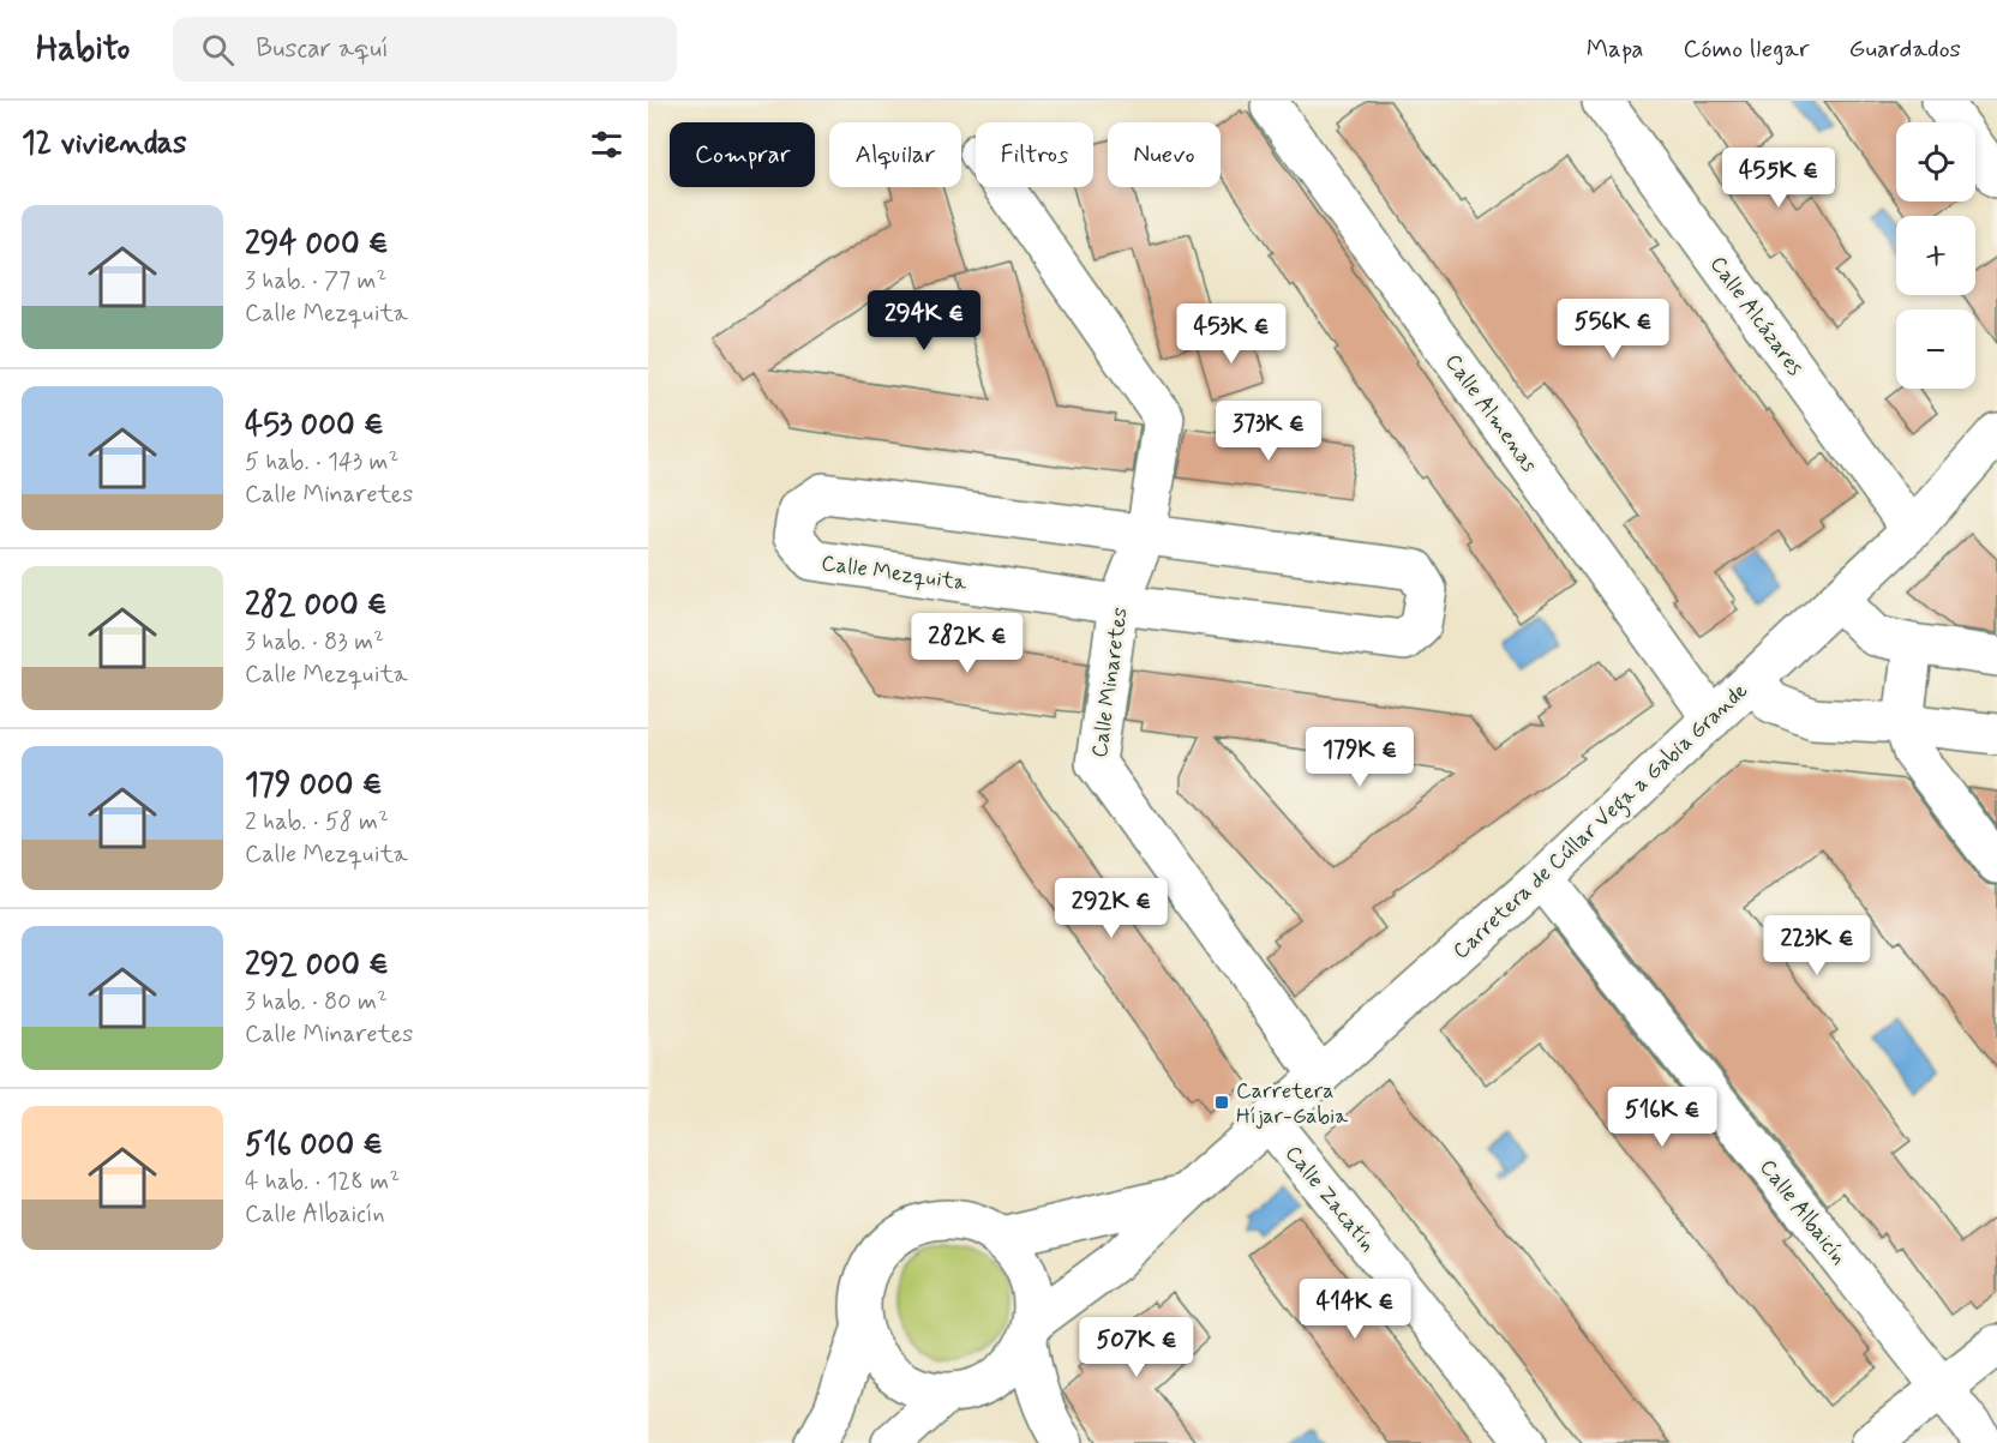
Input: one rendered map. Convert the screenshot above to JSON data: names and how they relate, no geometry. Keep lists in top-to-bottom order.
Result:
{
  "streets": {
    "street": [
      "Calle Alcázares",
      "Calle Almenas",
      "Calle Mezquita",
      "Calle Minaretes",
      "Carretera de Cúllar Vega a Gabia Grande",
      "Calle Zacatín",
      "Calle Albaicín"
    ]
  },
  "crossings": [
    ["Calle Alcázares", "Carretera de Cúllar Vega a Gabia Grande"],
    ["Calle Almenas", "Carretera de Cúllar Vega a Gabia Grande"],
    ["Calle Mezquita", "Calle Minaretes"],
    ["Calle Minaretes", "Carretera de Cúllar Vega a Gabia Grande"],
    ["Carretera de Cúllar Vega a Gabia Grande", "Calle Zacatín"],
    ["Carretera de Cúllar Vega a Gabia Grande", "Calle Albaicín"]
  ],
  "places": {
    "transit": ["Carretera Híjar-Gabia"]
  },
  "page": {
    "header": "Habito",
    "search": "Buscar aquí",
    "nav": ["Mapa", "Cómo llegar", "Guardados"],
    "heading": "12 viviendas",
    "map_buttons": ["+", "−"],
    "chip": [
      "Comprar",
      "Alquilar",
      "Filtros",
      "Nuevo"
    ],
    "price": [
      "455K €",
      "294K €",
      "556K €",
      "453K €",
      "373K €",
      "282K €",
      "179K €",
      "292K €",
      "223K €",
      "516K €",
      "414K €",
      "507K €"
    ],
    "list": [
      {
        "name": "294 000 €",
        "note": "3 hab. · 77 m² · Calle Mezquita"
      },
      {
        "name": "453 000 €",
        "note": "5 hab. · 143 m² · Calle Minaretes"
      },
      {
        "name": "282 000 €",
        "note": "3 hab. · 83 m² · Calle Mezquita"
      },
      {
        "name": "179 000 €",
        "note": "2 hab. · 58 m² · Calle Mezquita"
      },
      {
        "name": "292 000 €",
        "note": "3 hab. · 80 m² · Calle Minaretes"
      },
      {
        "name": "516 000 €",
        "note": "4 hab. · 128 m² · Calle Albaicín"
      }
    ]
  }
}
